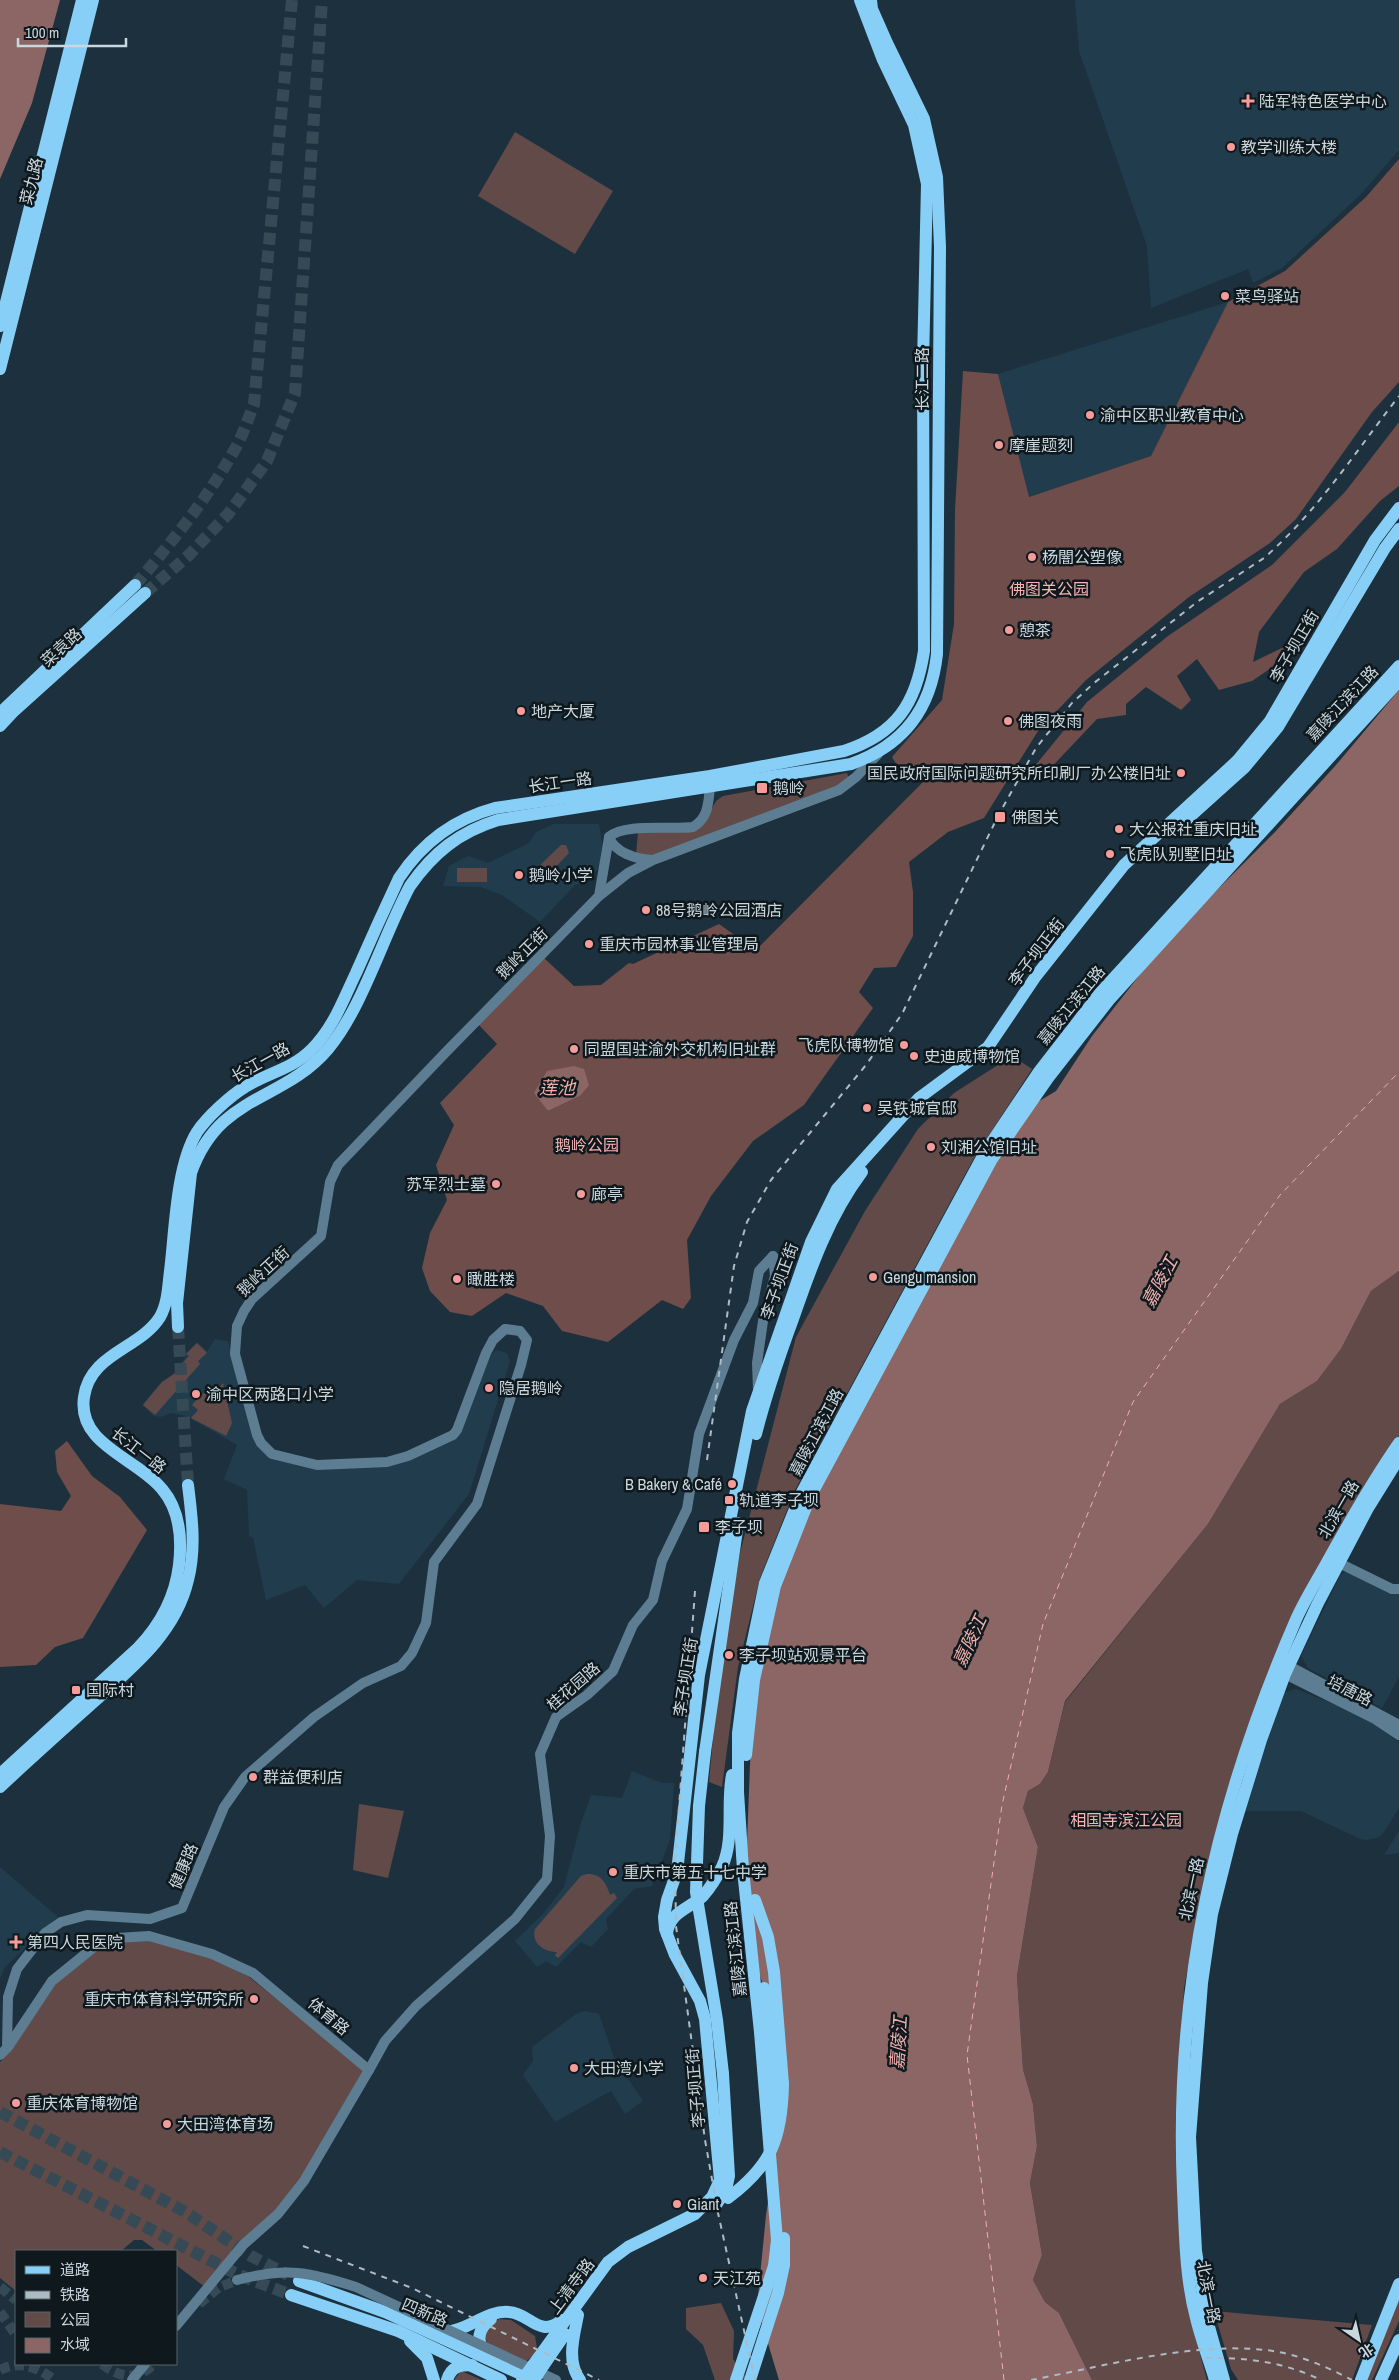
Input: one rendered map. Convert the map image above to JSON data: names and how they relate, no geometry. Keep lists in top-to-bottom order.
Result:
{
  "streets": {
    "main road": [
      "菜九路",
      "长江二路",
      "李子坝正街",
      "菜袁路",
      "嘉陵江滨江路",
      "长江一路",
      "北滨一路",
      "上清寺路",
      "四新路"
    ],
    "street": [
      "鹅岭正街",
      "桂花园路",
      "培唐路",
      "健康路",
      "体育路"
    ]
  },
  "crossings": [
    ["长江二路", "长江一路"],
    ["长江二路", "鹅岭正街"],
    ["李子坝正街", "桂花园路"],
    ["李子坝正街", "上清寺路"],
    ["长江一路", "鹅岭正街"],
    ["鹅岭正街", "健康路"],
    ["北滨一路", "培唐路"],
    ["桂花园路", "体育路"],
    ["健康路", "体育路"],
    ["上清寺路", "四新路"]
  ],
  "water": ["莲池", "嘉陵江"],
  "parks": ["佛图关公园", "鹅岭公园", "相国寺滨江公园"],
  "places": {
    "health": ["陆军特色医学中心", "第四人民医院"],
    "other": [
      "教学训练大楼",
      "菜鸟驿站",
      "渝中区职业教育中心",
      "摩崖题刻",
      "杨闇公塑像",
      "憩茶",
      "地产大厦",
      "佛图夜雨",
      "国民政府国际问题研究所印刷厂办公楼旧址",
      "大公报社重庆旧址",
      "飞虎队别墅旧址",
      "鹅岭小学",
      "88号鹅岭公园酒店",
      "重庆市园林事业管理局",
      "飞虎队博物馆",
      "同盟国驻渝外交机构旧址群",
      "史迪威博物馆",
      "吴铁城官邸",
      "刘湘公馆旧址",
      "苏军烈士墓",
      "廊亭",
      "Gengu mansion",
      "瞰胜楼",
      "隐居鹅岭",
      "渝中区两路口小学",
      "B Bakery & Café",
      "李子坝站观景平台",
      "群益便利店",
      "重庆市第五十七中学",
      "重庆市体育科学研究所",
      "大田湾小学",
      "重庆体育博物馆",
      "大田湾体育场",
      "Giant",
      "天江苑"
    ],
    "transit": [
      "鹅岭",
      "佛图关",
      "轨道李子坝",
      "李子坝",
      "国际村"
    ]
  },
  "legend": [
    "道路",
    "铁路",
    "公园",
    "水域"
  ],
  "scale_bar": "100 m",
  "north": "bottom right"
}
